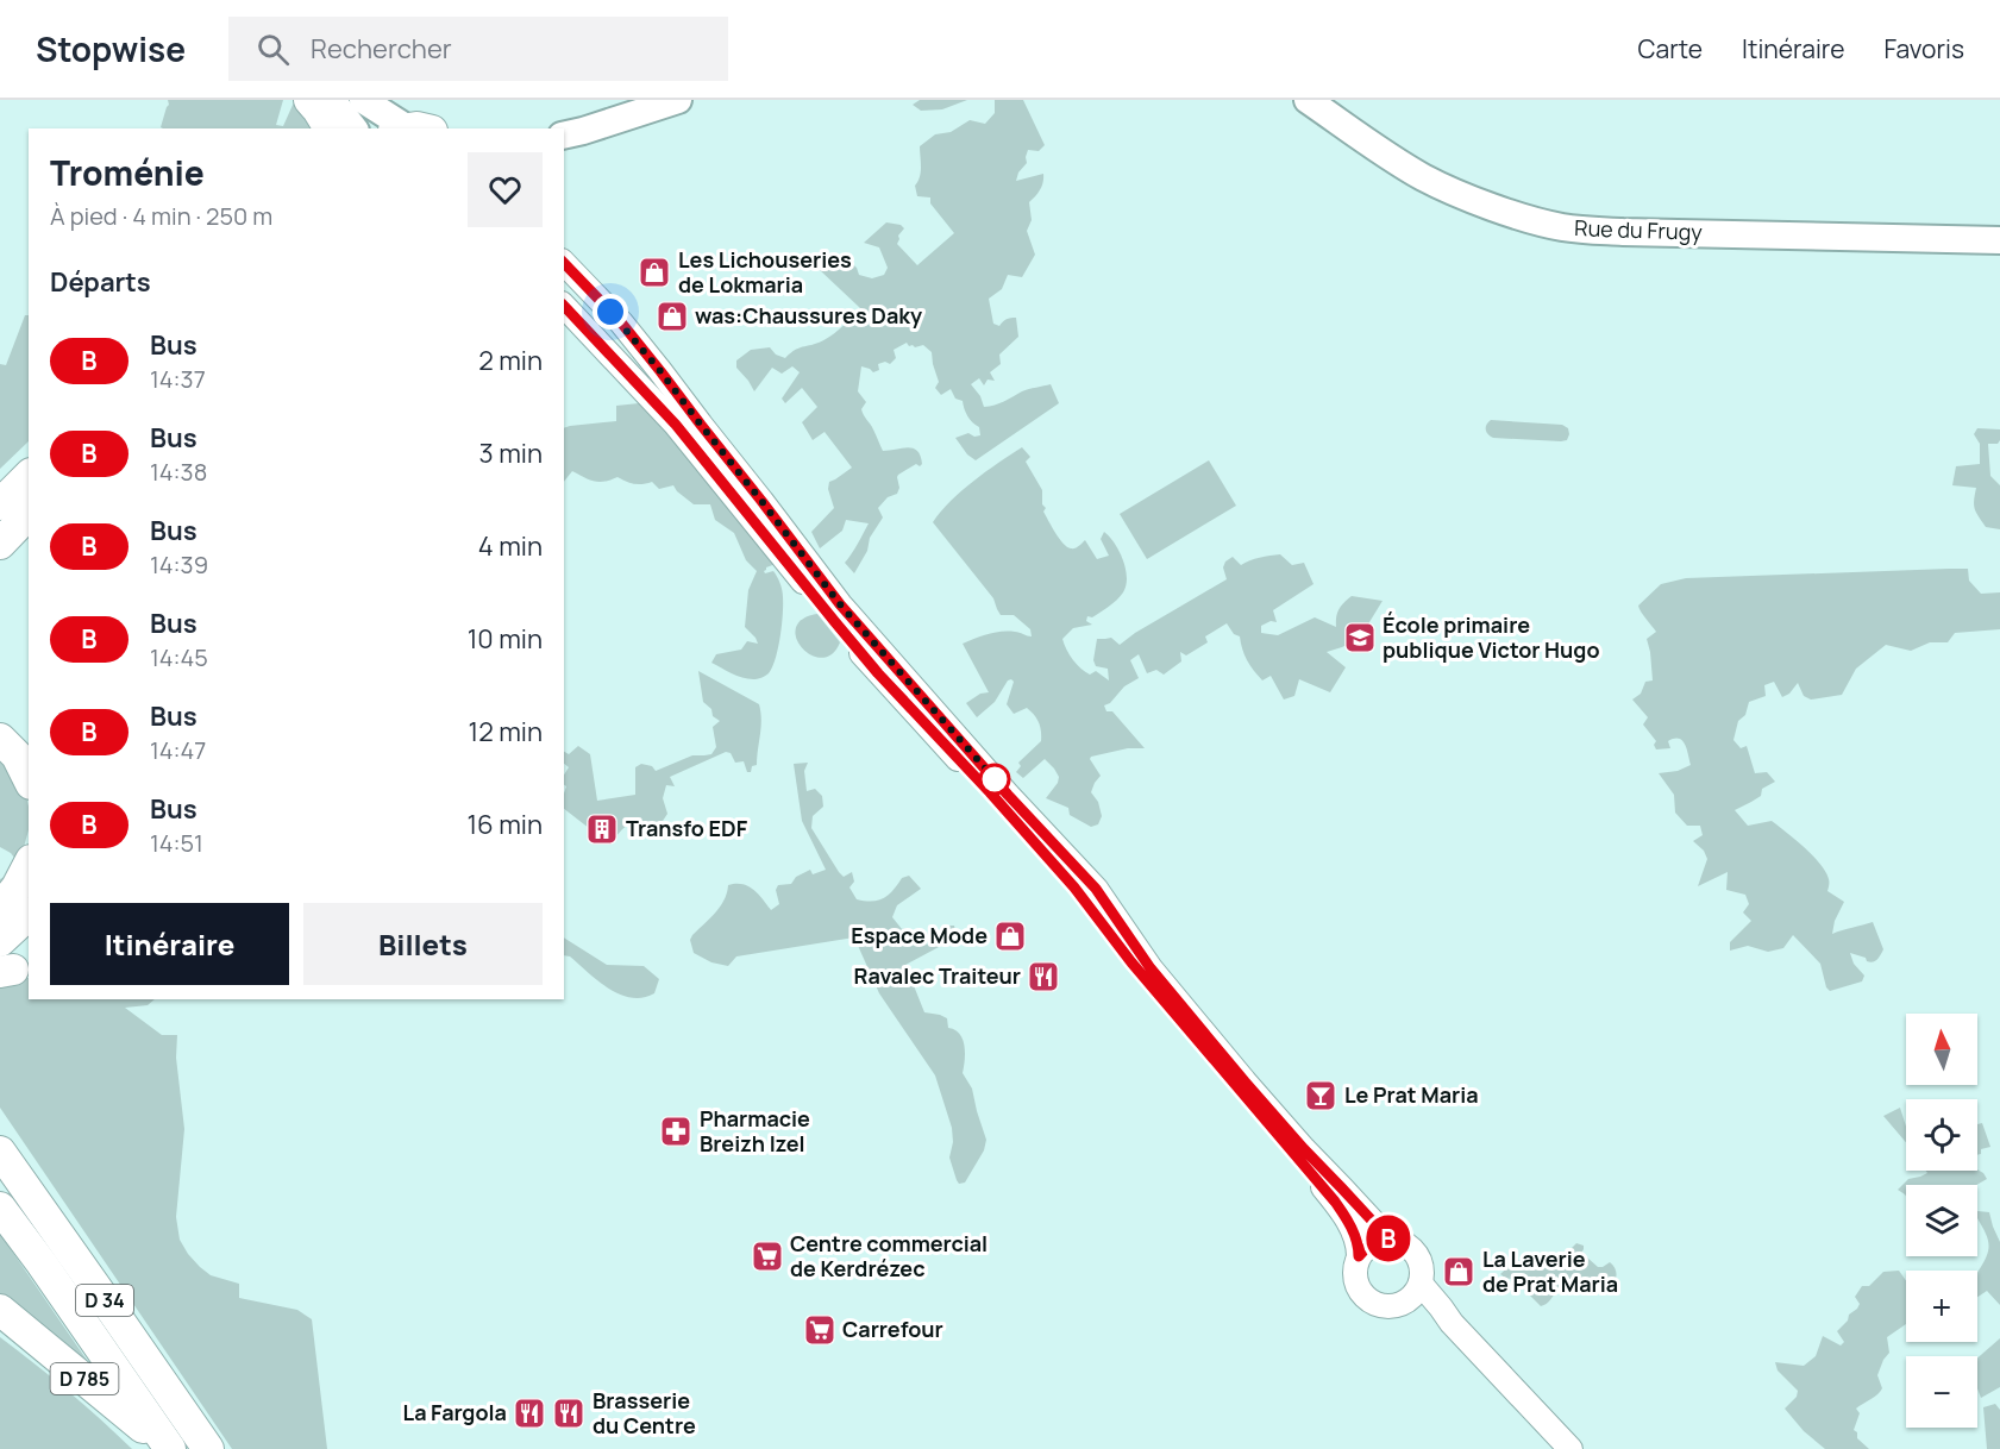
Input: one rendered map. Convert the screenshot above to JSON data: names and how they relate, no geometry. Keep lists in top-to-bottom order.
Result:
{
  "streets": {
    "main road": ["Rue du Frugy", "D 34", "D 785"]
  },
  "crossings": [
    ["D 34", "D 785"]
  ],
  "places": {
    "shop": [
      "Les Lichouseries de Lokmaria",
      "was:Chaussures Daky",
      "Espace Mode",
      "La Laverie de Prat Maria"
    ],
    "school or university": ["École primaire publique Victor Hugo"],
    "building": ["Transfo EDF"],
    "restaurant": ["Ravalec Traiteur", "La Fargola", "Brasserie du Centre"],
    "bar": ["Le Prat Maria"],
    "pharmacy": ["Pharmacie Breizh Izel"],
    "supermarket": ["Centre commercial de Kerdrézec", "Carrefour"]
  },
  "lines": ["bus line B"],
  "north": "top",
  "page": {
    "header": "Stopwise",
    "search": "Rechercher",
    "nav": ["Carte", "Itinéraire", "Favoris"],
    "on_map": "B",
    "heading": [
      ["Troménie", "À pied · 4 min · 250 m"],
      "Départs"
    ],
    "list": [
      {
        "mark": "B",
        "name": "Bus",
        "note": "14:37",
        "value": "2 min"
      },
      {
        "mark": "B",
        "name": "Bus",
        "note": "14:38",
        "value": "3 min"
      },
      {
        "mark": "B",
        "name": "Bus",
        "note": "14:39",
        "value": "4 min"
      },
      {
        "mark": "B",
        "name": "Bus",
        "note": "14:45",
        "value": "10 min"
      },
      {
        "mark": "B",
        "name": "Bus",
        "note": "14:47",
        "value": "12 min"
      },
      {
        "mark": "B",
        "name": "Bus",
        "note": "14:51",
        "value": "16 min"
      }
    ],
    "buttons": ["Itinéraire", "Billets"],
    "map_buttons": ["+", "−"]
  }
}
